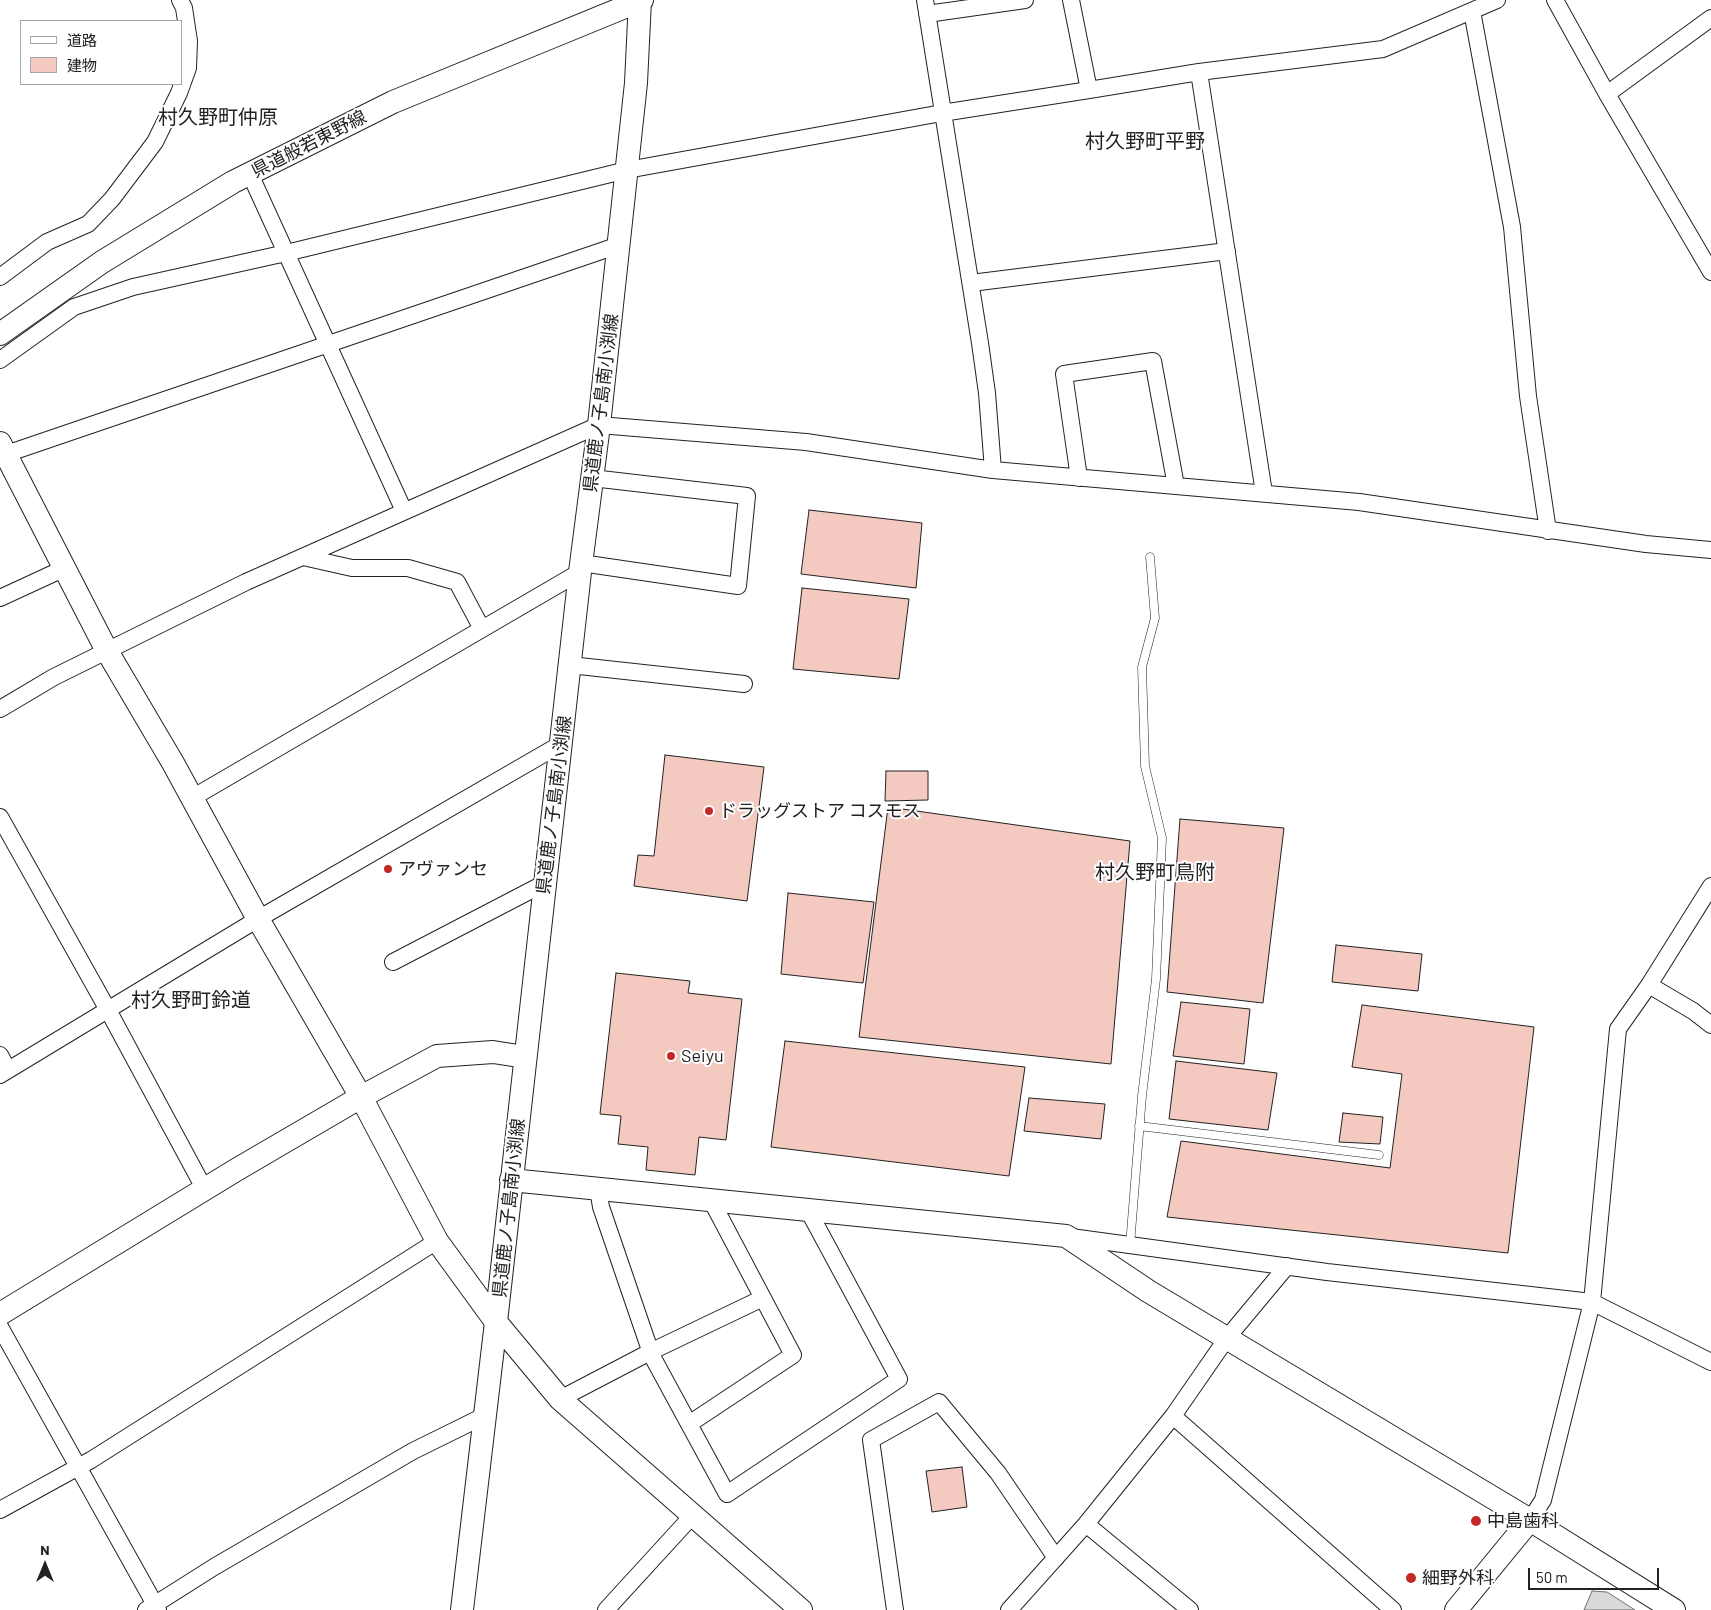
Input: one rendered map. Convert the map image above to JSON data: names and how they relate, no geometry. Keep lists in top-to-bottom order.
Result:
{
  "streets": {
    "street": ["県道般若東野線", "県道鹿ノ子島南小渕線"]
  },
  "crossings": [
    ["県道般若東野線", "県道鹿ノ子島南小渕線"]
  ],
  "districts": [
    "村久野町仲原",
    "村久野町平野",
    "村久野町鳥附",
    "村久野町鈴道"
  ],
  "places": [
    "ドラッグストア コスモス",
    "アヴァンセ",
    "Seiyu",
    "中島歯科",
    "細野外科"
  ],
  "legend": ["道路", "建物"],
  "scale_bar": "50 m",
  "north": "top"
}
